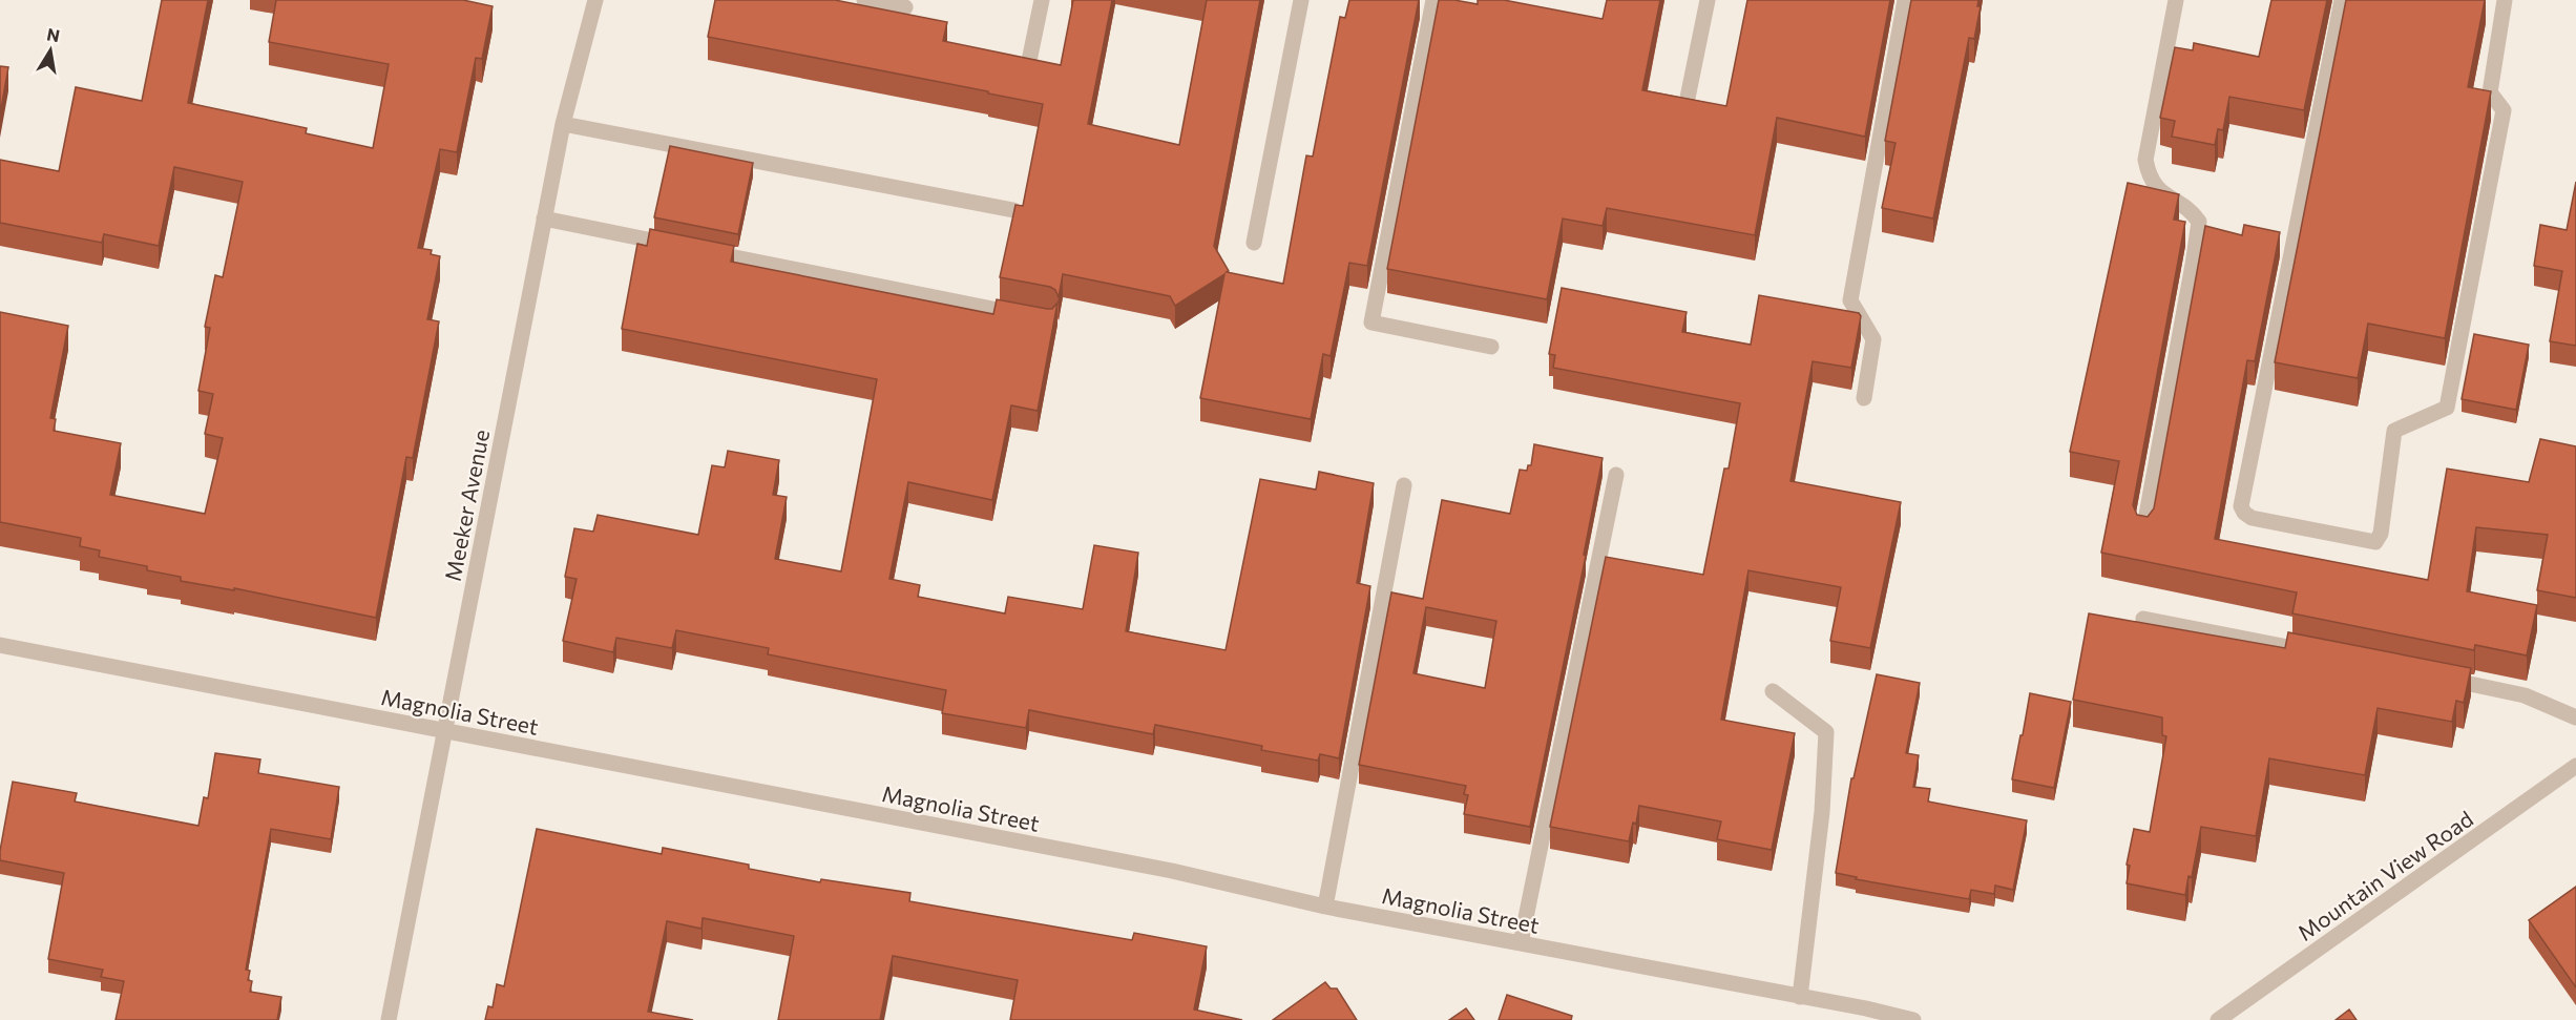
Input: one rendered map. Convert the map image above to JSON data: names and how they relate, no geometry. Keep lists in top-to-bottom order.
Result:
{
  "streets": {
    "street": ["Meeker Avenue", "Magnolia Street", "Mountain View Road"]
  },
  "crossings": [
    ["Meeker Avenue", "Magnolia Street"]
  ],
  "north": "top"
}
